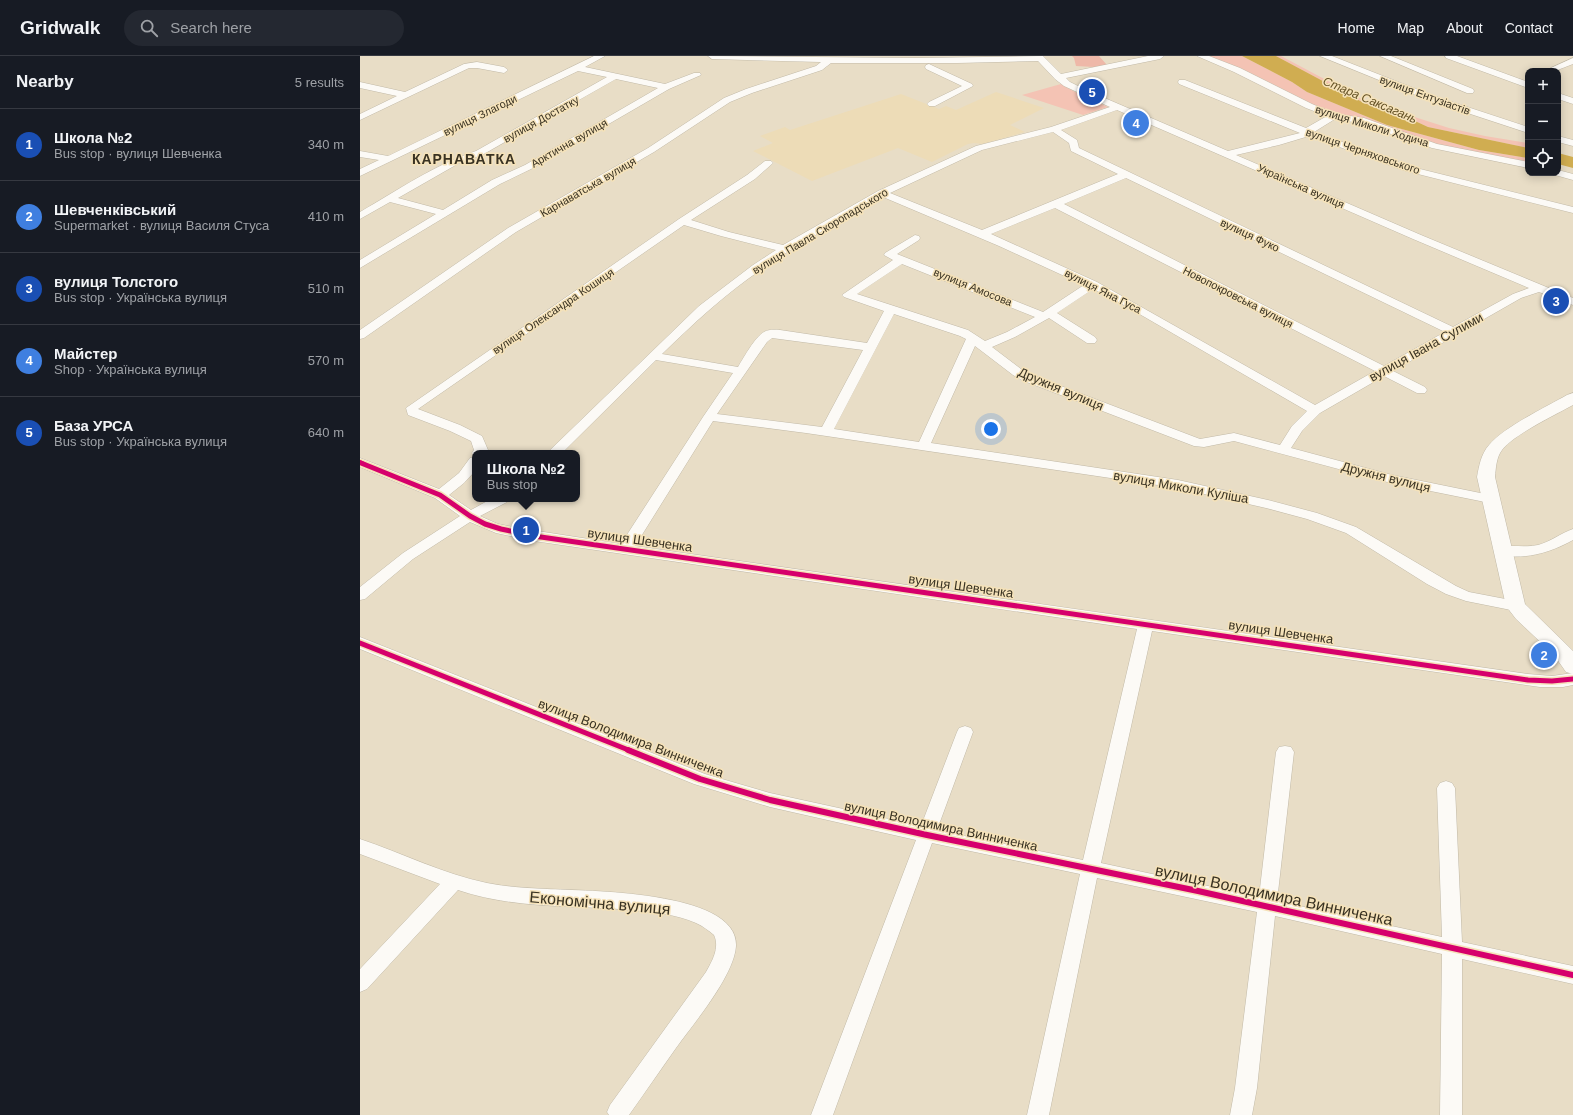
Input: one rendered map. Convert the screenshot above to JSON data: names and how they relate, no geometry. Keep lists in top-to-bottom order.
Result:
{
  "streets": {
    "street": [
      "вулиця Ентузіастів",
      "вулиця Злагоди",
      "вулиця Достатку",
      "вулиця Миколи Ходича",
      "Арктична вулиця",
      "вулиця Черняховського",
      "Українська вулиця",
      "Карнаватська вулиця",
      "вулиця Павла Скоропадського",
      "вулиця Фуко",
      "вулиця Амосова",
      "вулиця Яна Гуса",
      "Новопокровська вулиця",
      "вулиця Олександра Кошиця",
      "вулиця Івана Сулими",
      "Дружня вулиця",
      "вулиця Миколи Куліша",
      "вулиця Шевченка",
      "вулиця Володимира Винниченка",
      "Економічна вулиця"
    ]
  },
  "crossings": [
    ["Українська вулиця", "вулиця Павла Скоропадського"],
    ["Українська вулиця", "вулиця Івана Сулими"],
    ["вулиця Павла Скоропадського", "вулиця Фуко"],
    ["вулиця Павла Скоропадського", "вулиця Яна Гуса"],
    ["вулиця Фуко", "вулиця Івана Сулими"],
    ["вулиця Амосова", "Дружня вулиця"],
    ["вулиця Яна Гуса", "вулиця Івана Сулими"],
    ["Новопокровська вулиця", "вулиця Івана Сулими"]
  ],
  "districts": ["КАРНАВАТКА"],
  "water": ["Стара Саксагань"],
  "page": {
    "header": "Gridwalk",
    "search": "Search here",
    "nav": [
      "Home",
      "Map",
      "About",
      "Contact"
    ],
    "heading": ["Nearby", "5 results"],
    "map_buttons": ["+", "−"],
    "pins": [
      "5",
      "4",
      "3",
      "1",
      "2"
    ],
    "list": [
      {
        "mark": "1",
        "name": "Школа №2",
        "note": "Bus stop · вулиця Шевченка",
        "value": "340 m"
      },
      {
        "mark": "2",
        "name": "Шевченківський",
        "note": "Supermarket · вулиця Василя Стуса",
        "value": "410 m"
      },
      {
        "mark": "3",
        "name": "вулиця Толстого",
        "note": "Bus stop · Українська вулиця",
        "value": "510 m"
      },
      {
        "mark": "4",
        "name": "Майстер",
        "note": "Shop · Українська вулиця",
        "value": "570 m"
      },
      {
        "mark": "5",
        "name": "База УРСА",
        "note": "Bus stop · Українська вулиця",
        "value": "640 m"
      }
    ],
    "popup": ["Школа №2", "Bus stop"]
  }
}
